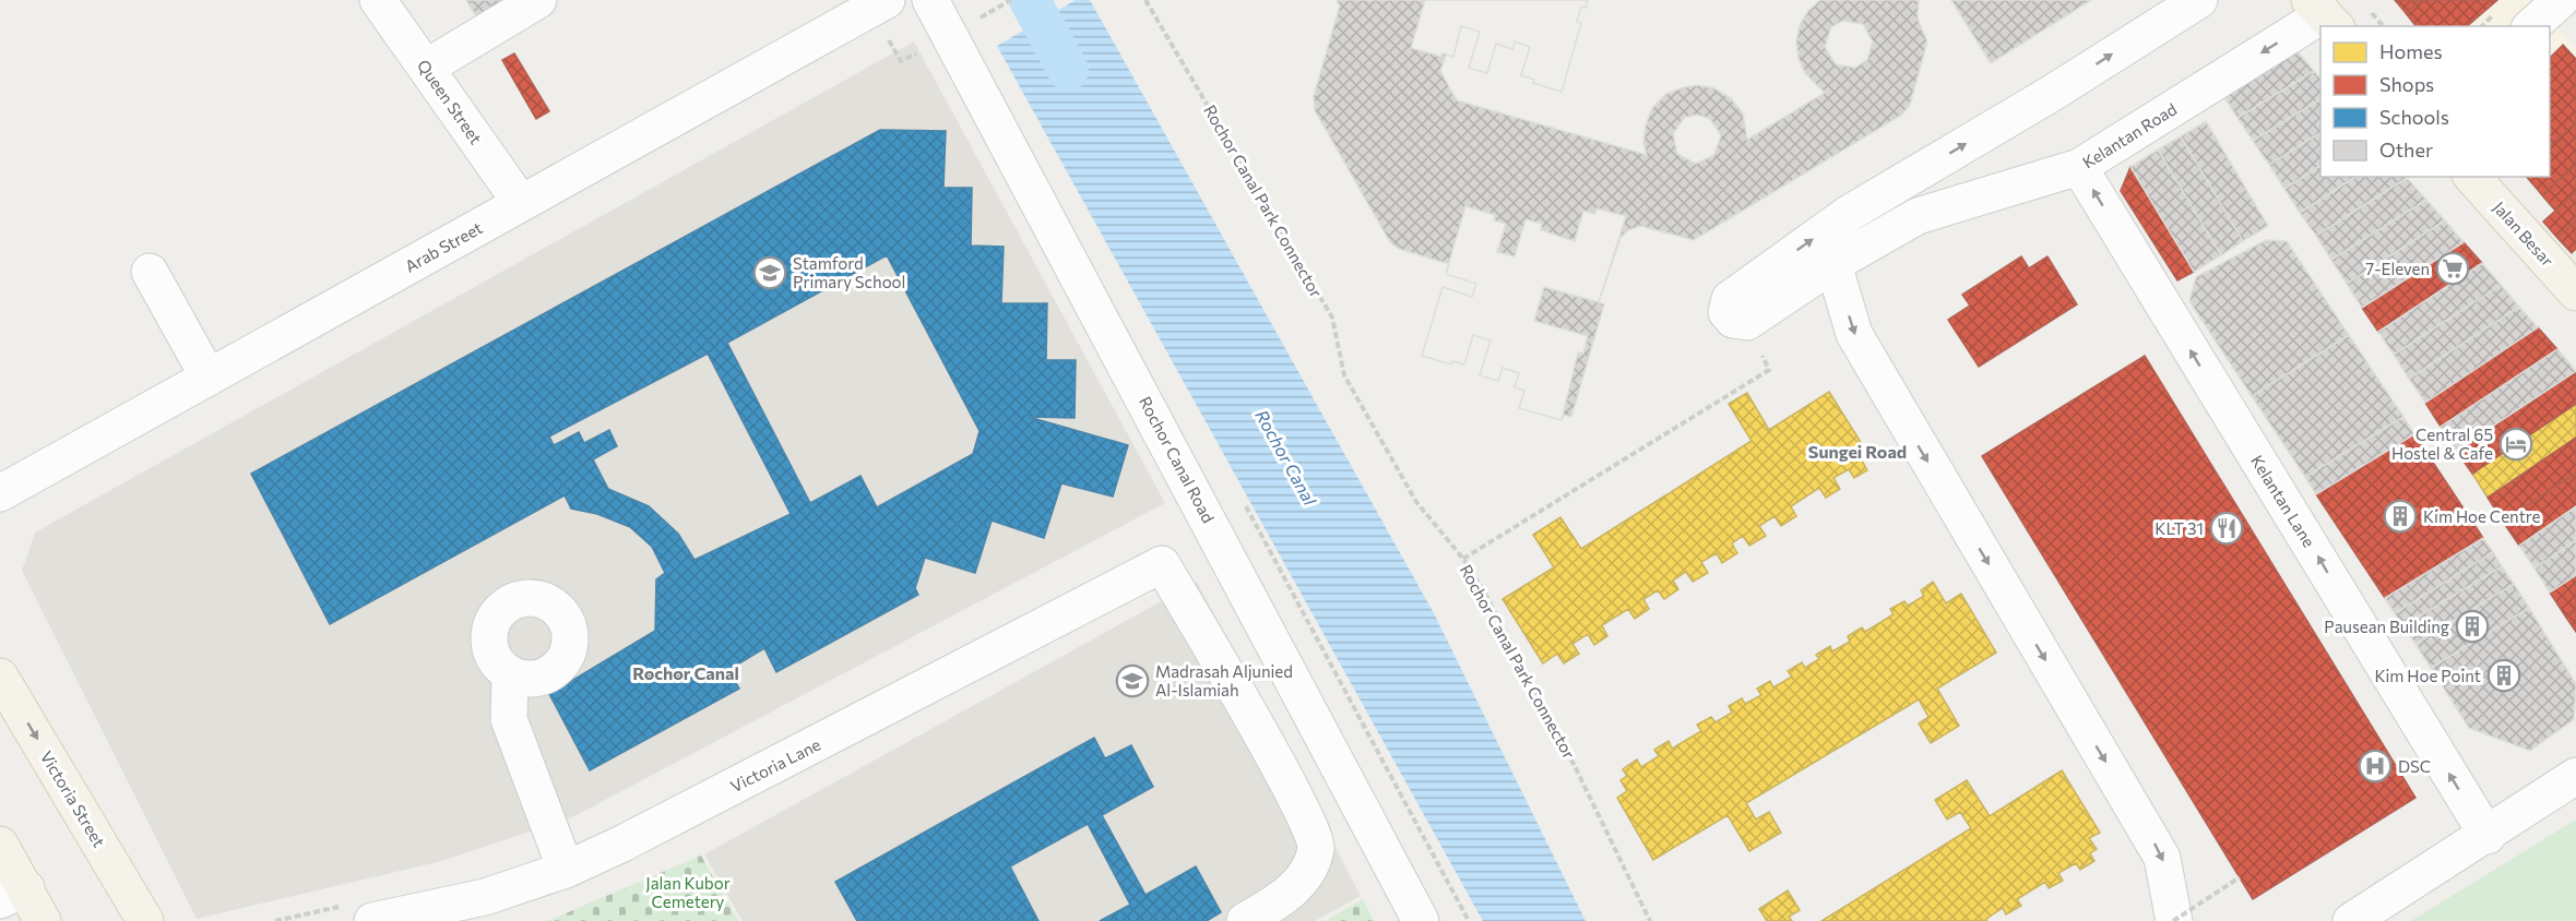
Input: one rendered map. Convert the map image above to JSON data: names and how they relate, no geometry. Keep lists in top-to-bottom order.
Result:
{
  "streets": {
    "main road": ["Jalan Besar", "Victoria Street"],
    "street": [
      "Queen Street",
      "Kelantan Road",
      "Arab Street",
      "Rochor Canal Road",
      "Kelantan Lane",
      "Victoria Lane"
    ],
    "path": ["Rochor Canal Park Connector"]
  },
  "crossings": [
    ["Queen Street", "Arab Street"],
    ["Kelantan Road", "Kelantan Lane"]
  ],
  "districts": ["Sungei Road", "Rochor Canal"],
  "water": ["Rochor Canal"],
  "parks": ["Jalan Kubor Cemetery"],
  "places": {
    "supermarket": ["7-Eleven"],
    "school or university": ["Stamford Primary School", "Madrasah Aljunied Al-Islamiah"],
    "hotel": ["Central 65 Hostel & Cafe"],
    "building": ["Kim Hoe Centre", "Pausean Building", "Kim Hoe Point"],
    "restaurant": ["KLT 31"],
    "hospital": ["DSC"]
  },
  "legend": [
    "Homes",
    "Shops",
    "Schools",
    "Other"
  ]
}
